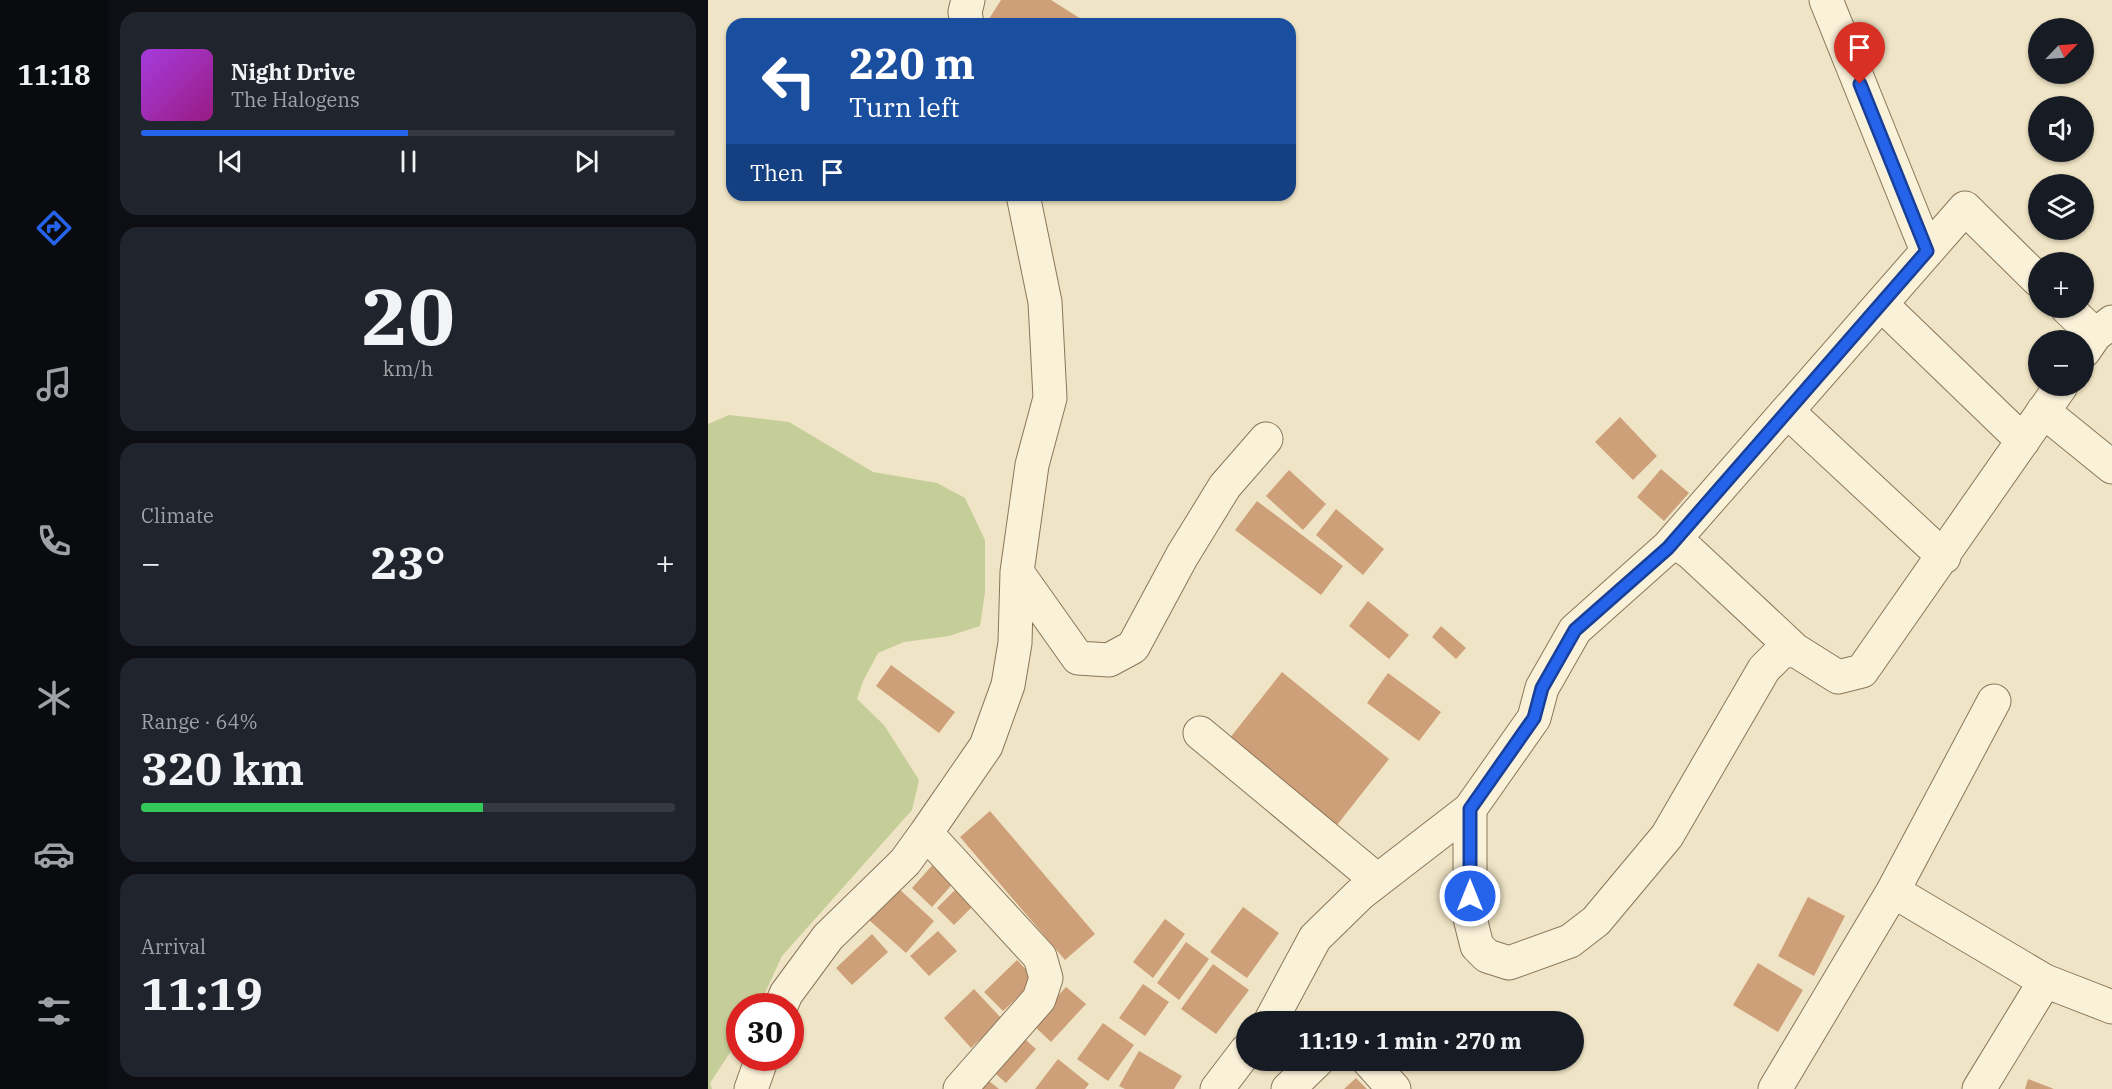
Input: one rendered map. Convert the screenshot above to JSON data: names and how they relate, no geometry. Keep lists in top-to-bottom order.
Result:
{
  "north": "top right",
  "page": {
    "tabs": "11:18",
    "map_buttons": ["+", "−"],
    "turn": ["220 m", "Turn left"],
    "song": ["Night Drive", "The Halogens"],
    "then": "Then",
    "tile": [
      ["20", "km/h"],
      "Climate",
      ["Range · 64%", "320 km"],
      ["Arrival", "11:19"]
    ],
    "heat": ["−", "23°", "+"],
    "limit": "30",
    "trip": "11:19 · 1 min · 270 m"
  }
}
